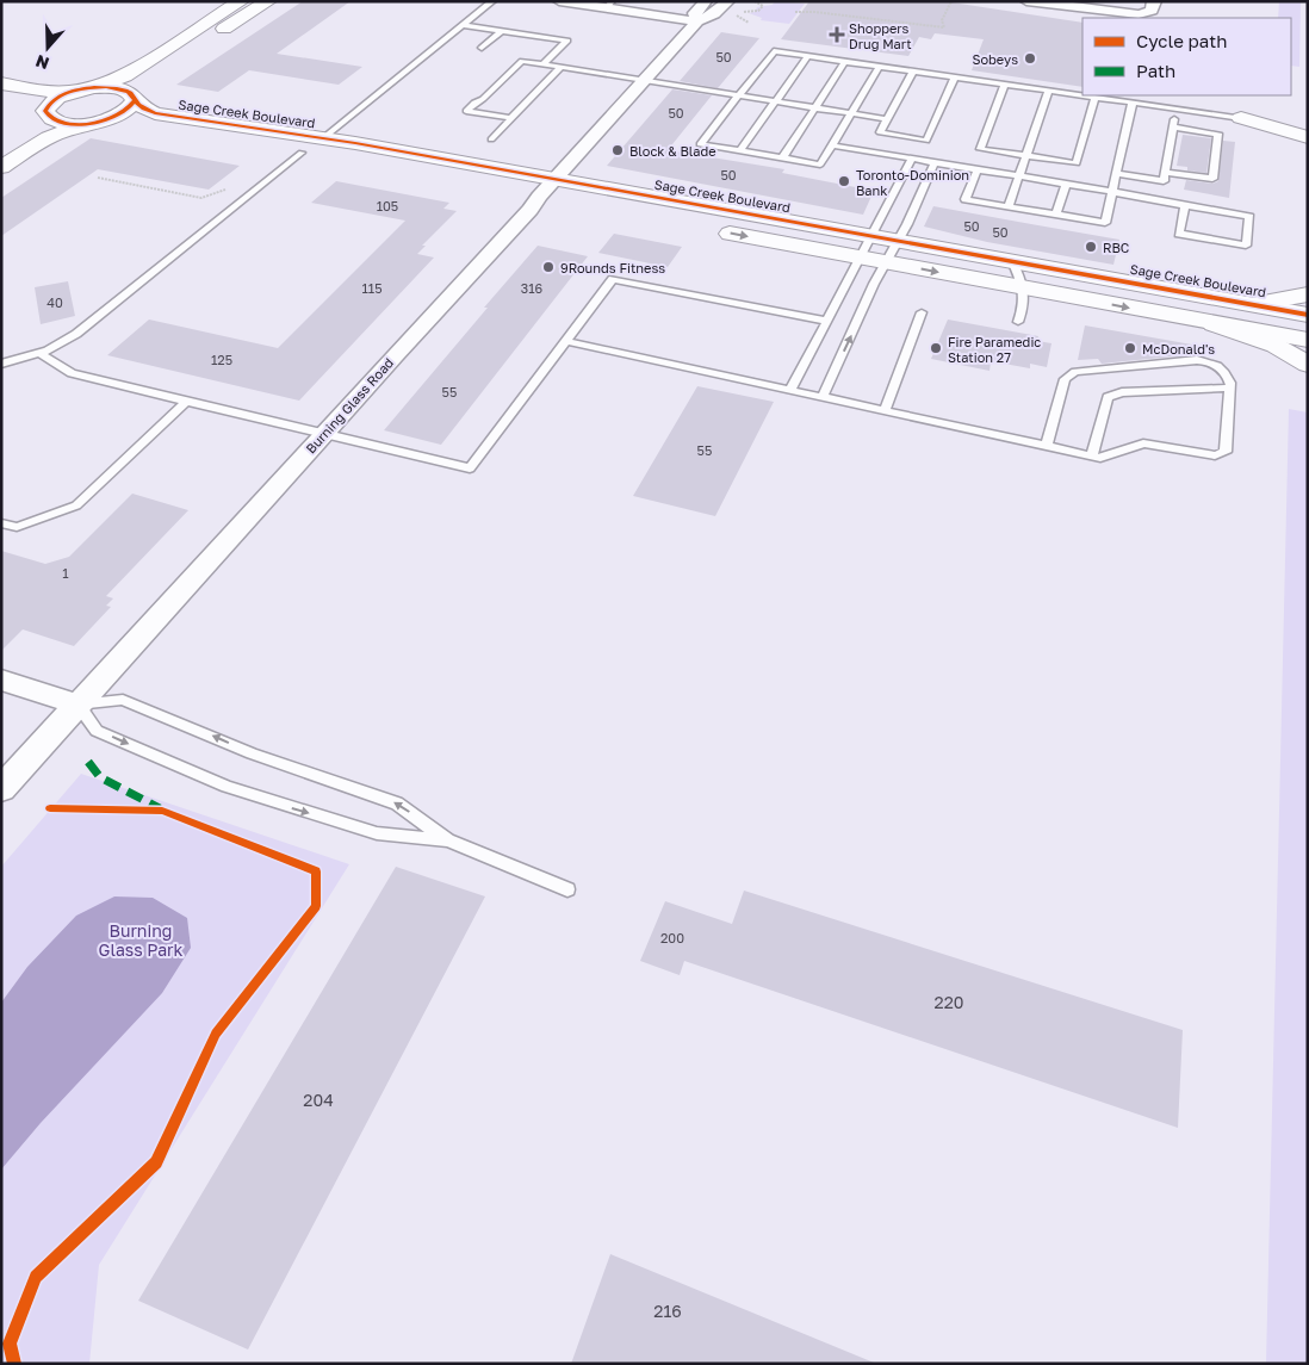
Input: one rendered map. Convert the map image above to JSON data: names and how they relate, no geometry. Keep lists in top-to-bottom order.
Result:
{
  "streets": {
    "street": ["Sage Creek Boulevard", "Burning Glass Road"]
  },
  "crossings": [
    ["Sage Creek Boulevard", "Burning Glass Road"]
  ],
  "parks": ["Burning Glass Park"],
  "places": {
    "health": ["Shoppers Drug Mart"],
    "other": [
      "Sobeys",
      "Block & Blade",
      "Toronto-Dominion Bank",
      "RBC",
      "9Rounds Fitness",
      "Fire Paramedic Station 27",
      "McDonald's"
    ]
  },
  "house_numbers": [
    "50",
    "50",
    "50",
    "105",
    "50",
    "50",
    "115",
    "316",
    "40",
    "125",
    "55",
    "55",
    "1",
    "200",
    "220",
    "204",
    "216"
  ],
  "legend": ["Cycle path", "Path"],
  "north": "bottom"
}
